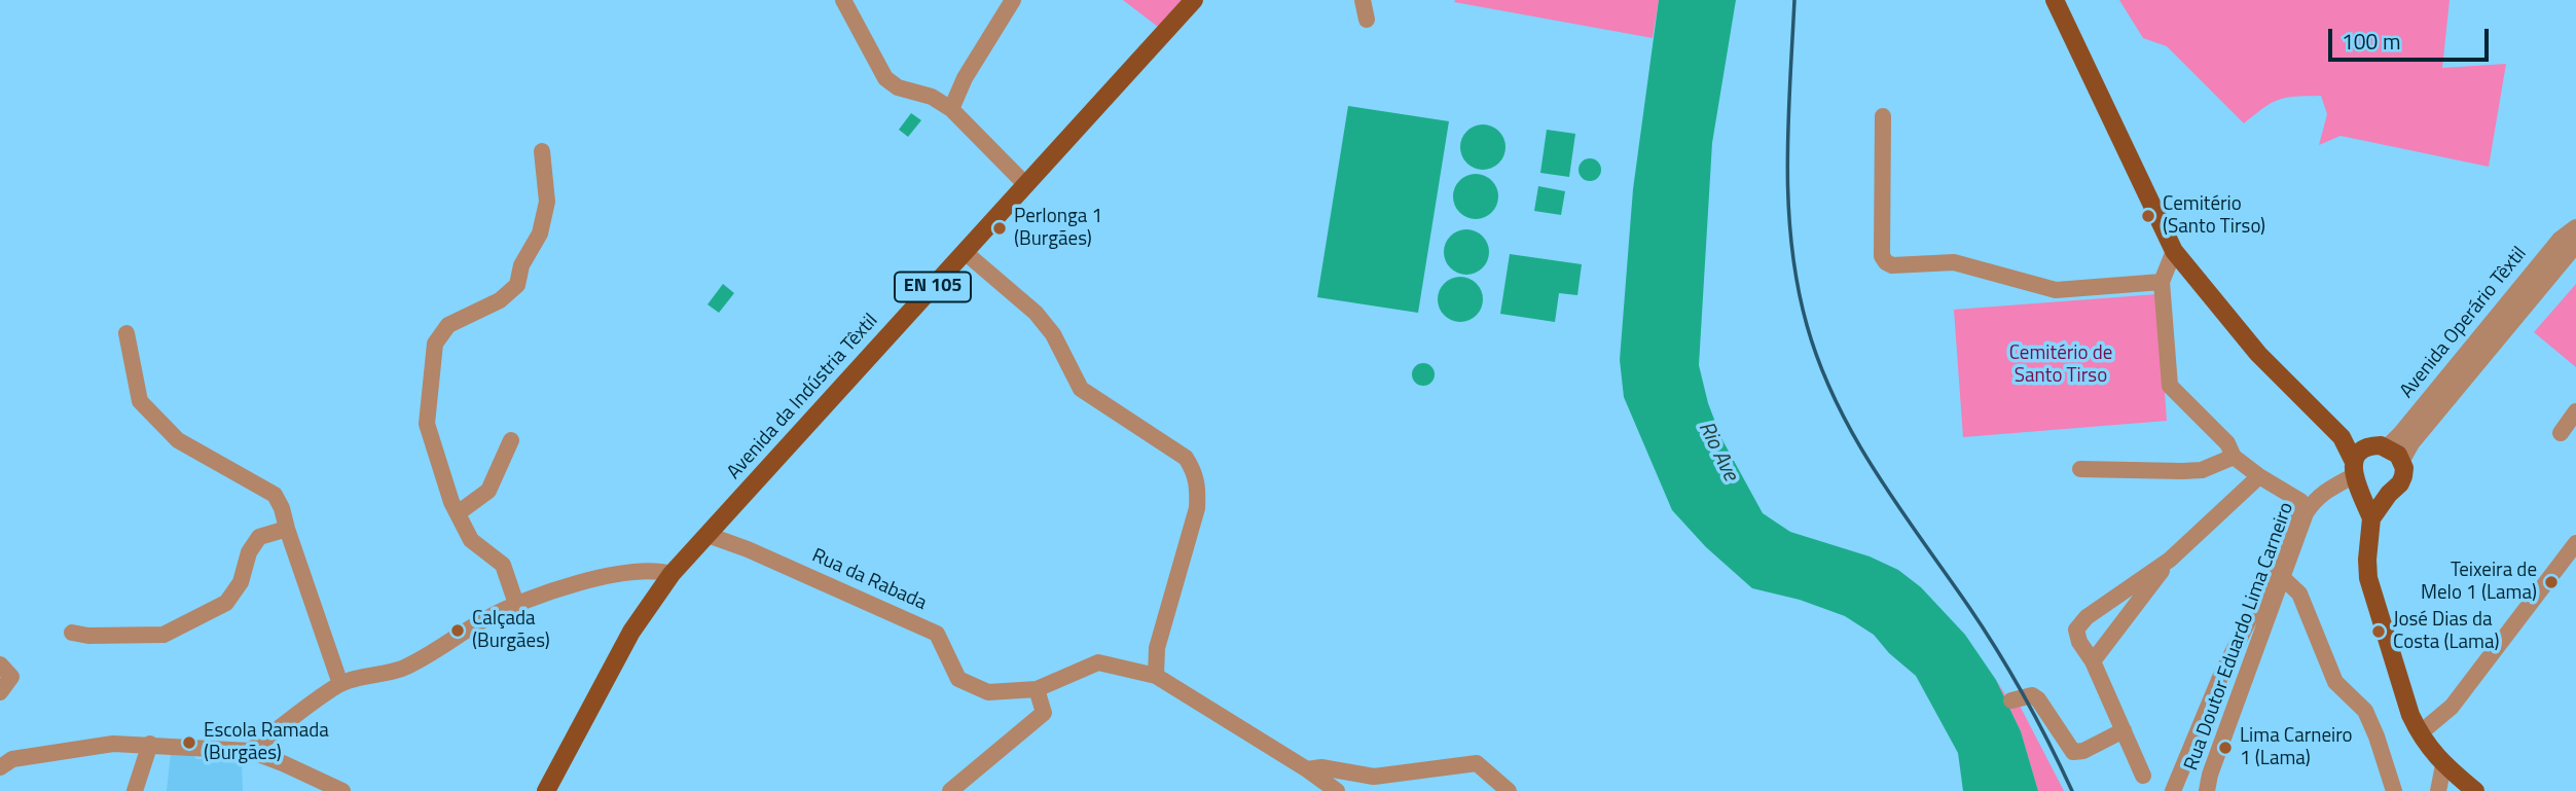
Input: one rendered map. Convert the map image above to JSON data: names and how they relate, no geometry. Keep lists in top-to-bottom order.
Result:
{
  "streets": {
    "main road": ["EN 105", "Avenida da Indústria Têxtil"],
    "street": ["Avenida Operário Têxtil", "Rua da Rabada", "Rua Doutor Eduardo Lima Carneiro"]
  },
  "crossings": [
    ["Avenida Operário Têxtil", "Rua Doutor Eduardo Lima Carneiro"],
    ["Avenida da Indústria Têxtil", "Rua da Rabada"]
  ],
  "water": ["Rio Ave"],
  "parks": ["Cemitério de Santo Tirso"],
  "places": [
    "Cemitério (Santo Tirso)",
    "Perlonga 1 (Burgães)",
    "Teixeira de Melo 1 (Lama)",
    "Calçada (Burgães)",
    "José Dias da Costa (Lama)",
    "Escola Ramada (Burgães)",
    "Lima Carneiro 1 (Lama)"
  ],
  "scale_bar": "100 m"
}
